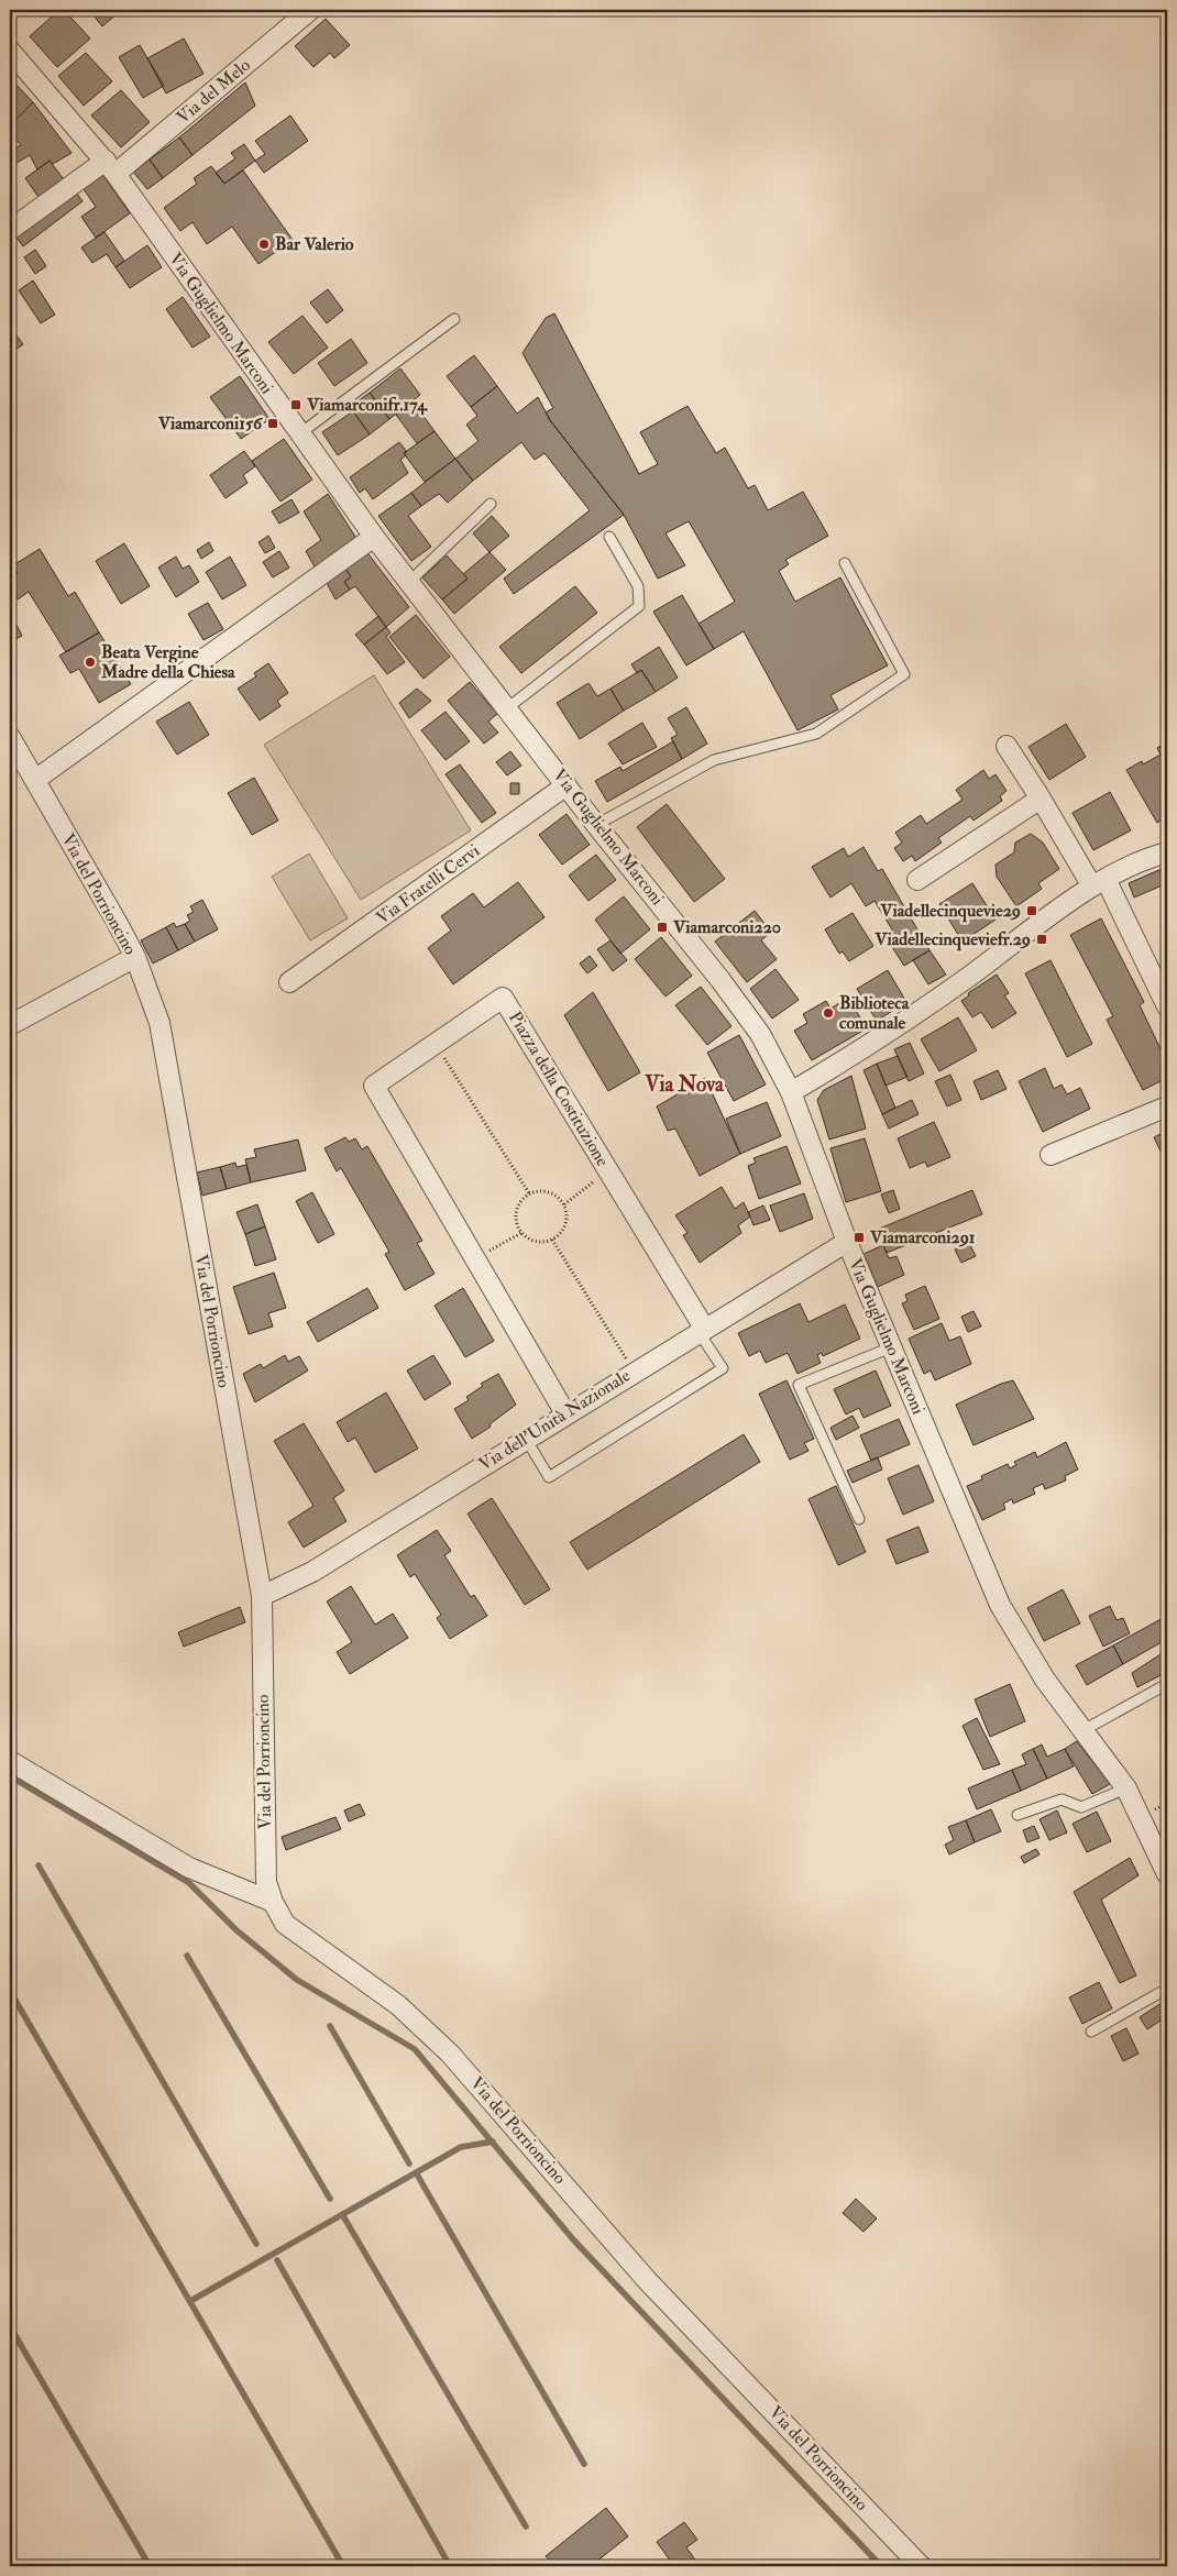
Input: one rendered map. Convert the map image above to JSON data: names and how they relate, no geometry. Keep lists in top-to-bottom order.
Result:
{
  "streets": {
    "street": [
      "Via del Melo",
      "Via Guglielmo Marconi",
      "Via Fratelli Cervi",
      "Via del Porrioncino",
      "Piazza della Costituzione",
      "Via dell'Unità Nazionale"
    ]
  },
  "crossings": [
    ["Via del Melo", "Via Guglielmo Marconi"],
    ["Via Guglielmo Marconi", "Via Fratelli Cervi"],
    ["Via Guglielmo Marconi", "Via dell'Unità Nazionale"],
    ["Via del Porrioncino", "Via dell'Unità Nazionale"],
    ["Piazza della Costituzione", "Via dell'Unità Nazionale"]
  ],
  "districts": ["Via Nova"],
  "places": {
    "other": ["Bar Valerio", "Beata Vergine Madre della Chiesa", "Biblioteca comunale"],
    "transit": [
      "Viamarconifr.174",
      "Viamarconi156",
      "Viadellecinquevie29",
      "Viamarconi220",
      "Viadellecinqueviefr.29",
      "Viamarconi291"
    ]
  }
}
